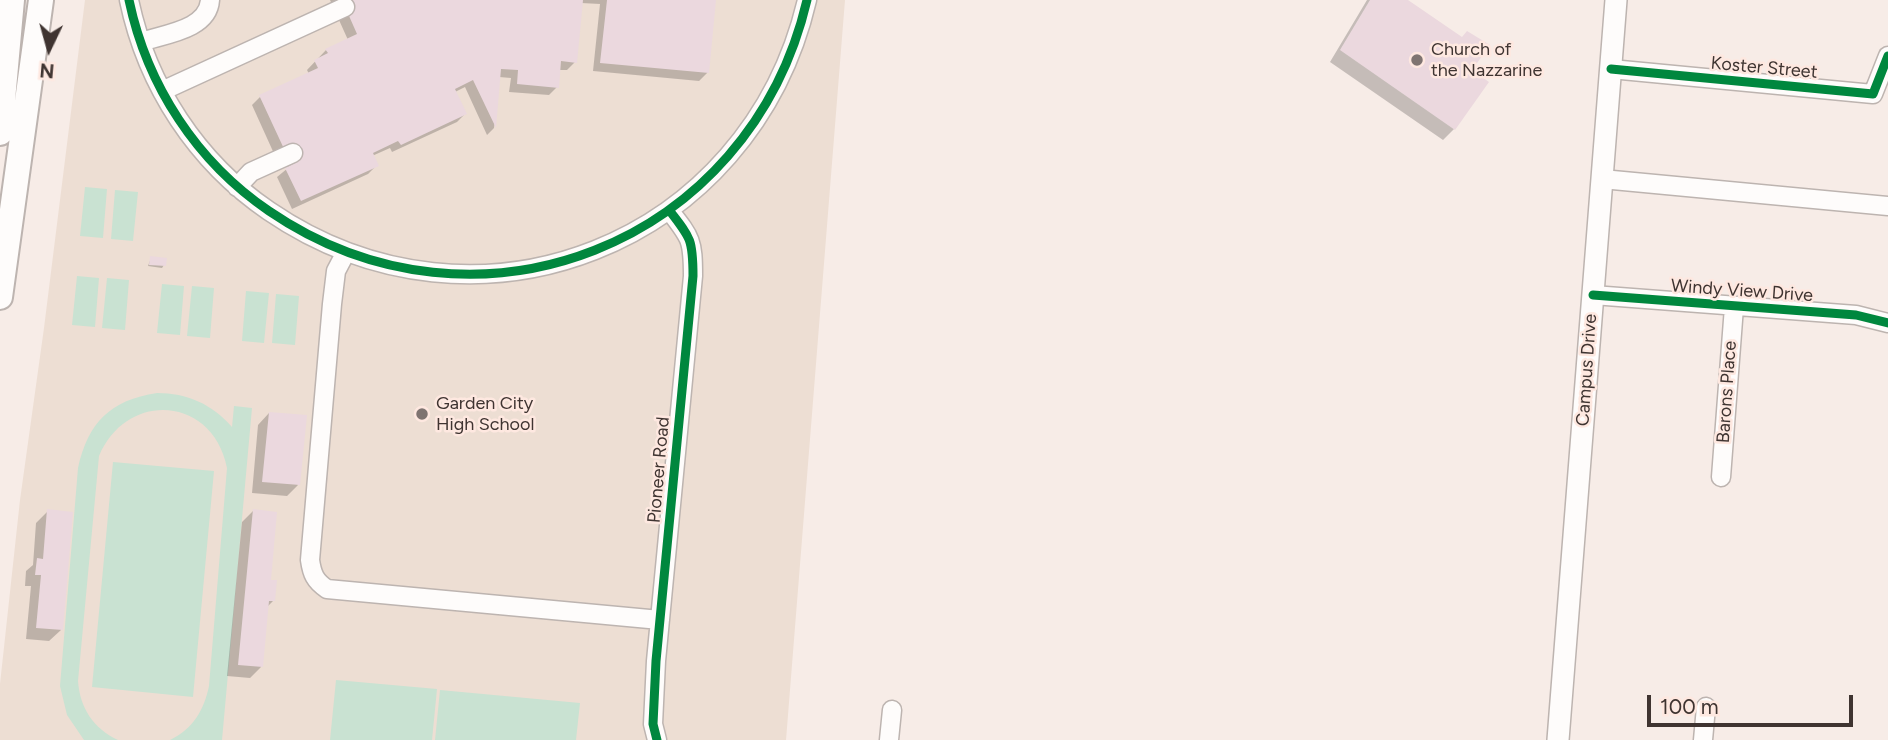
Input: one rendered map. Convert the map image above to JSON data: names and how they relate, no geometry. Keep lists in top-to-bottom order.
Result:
{
  "streets": {
    "main road": ["Campus Drive"],
    "street": [
      "Koster Street",
      "Windy View Drive",
      "Barons Place",
      "Pioneer Road"
    ]
  },
  "crossings": [
    ["Koster Street", "Campus Drive"],
    ["Windy View Drive", "Campus Drive"],
    ["Windy View Drive", "Barons Place"]
  ],
  "places": ["Church of the Nazzarine", "Garden City High School"],
  "scale_bar": "100 m",
  "north": "bottom"
}
